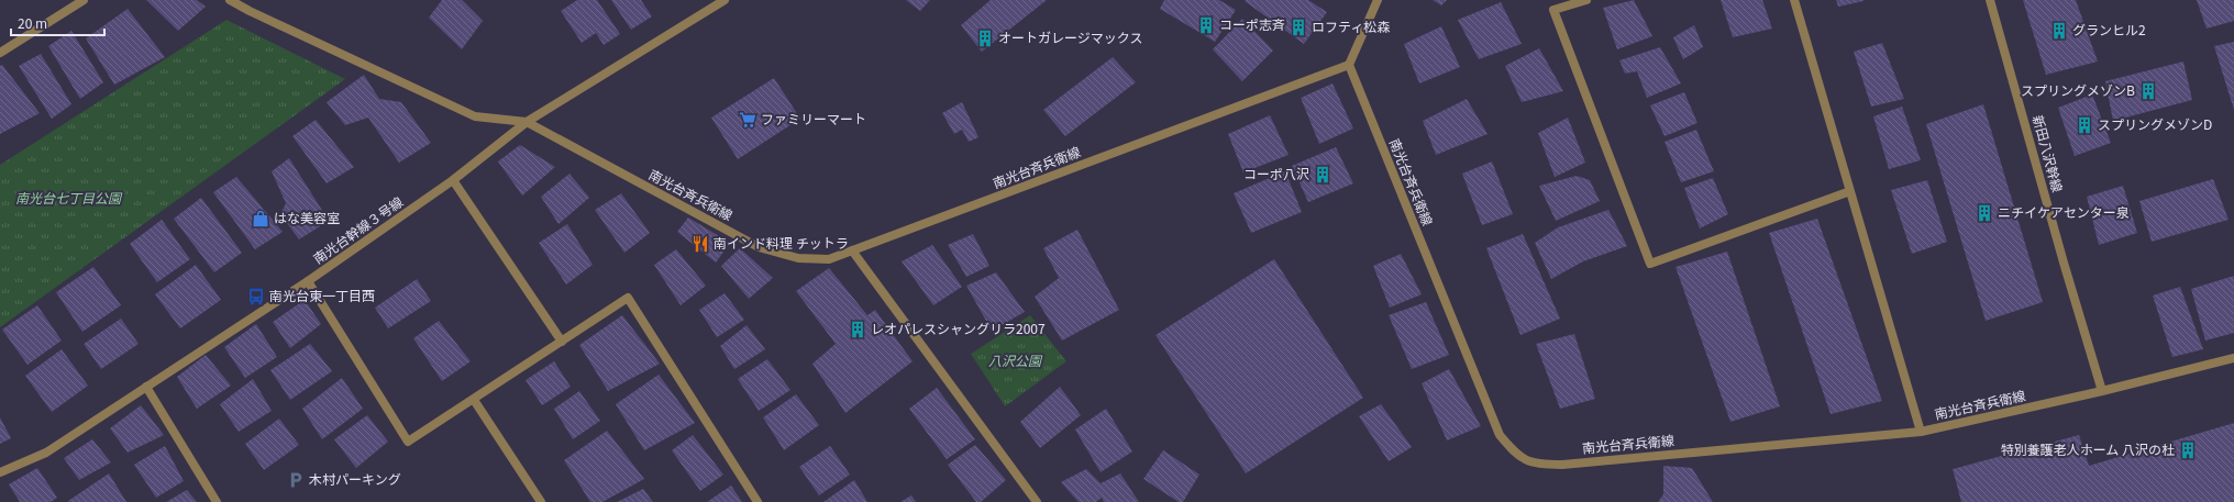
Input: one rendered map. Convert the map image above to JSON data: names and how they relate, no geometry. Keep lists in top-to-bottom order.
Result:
{
  "streets": {
    "street": ["新田八沢幹線", "南光台斉兵衛線", "南光台幹線３号線"]
  },
  "crossings": [
    ["新田八沢幹線", "南光台斉兵衛線"],
    ["南光台斉兵衛線", "南光台幹線３号線"]
  ],
  "parks": ["南光台七丁目公園", "八沢公園"],
  "places": {
    "building": [
      "コーポ志斉",
      "ロフティ松森",
      "グランヒル2",
      "オートガレージマックス",
      "スプリングメゾンB",
      "スプリングメゾンD",
      "コーポ八沢",
      "ニチイケアセンター泉",
      "レオパレスシャングリラ2007",
      "特別養護老人ホーム 八沢の杜"
    ],
    "supermarket": ["ファミリーマート"],
    "shop": ["はな美容室"],
    "restaurant": ["南インド料理 チットラ"],
    "bus stop": ["南光台東一丁目西"],
    "parking": ["木村パーキング"]
  },
  "scale_bar": "20 m"
}
